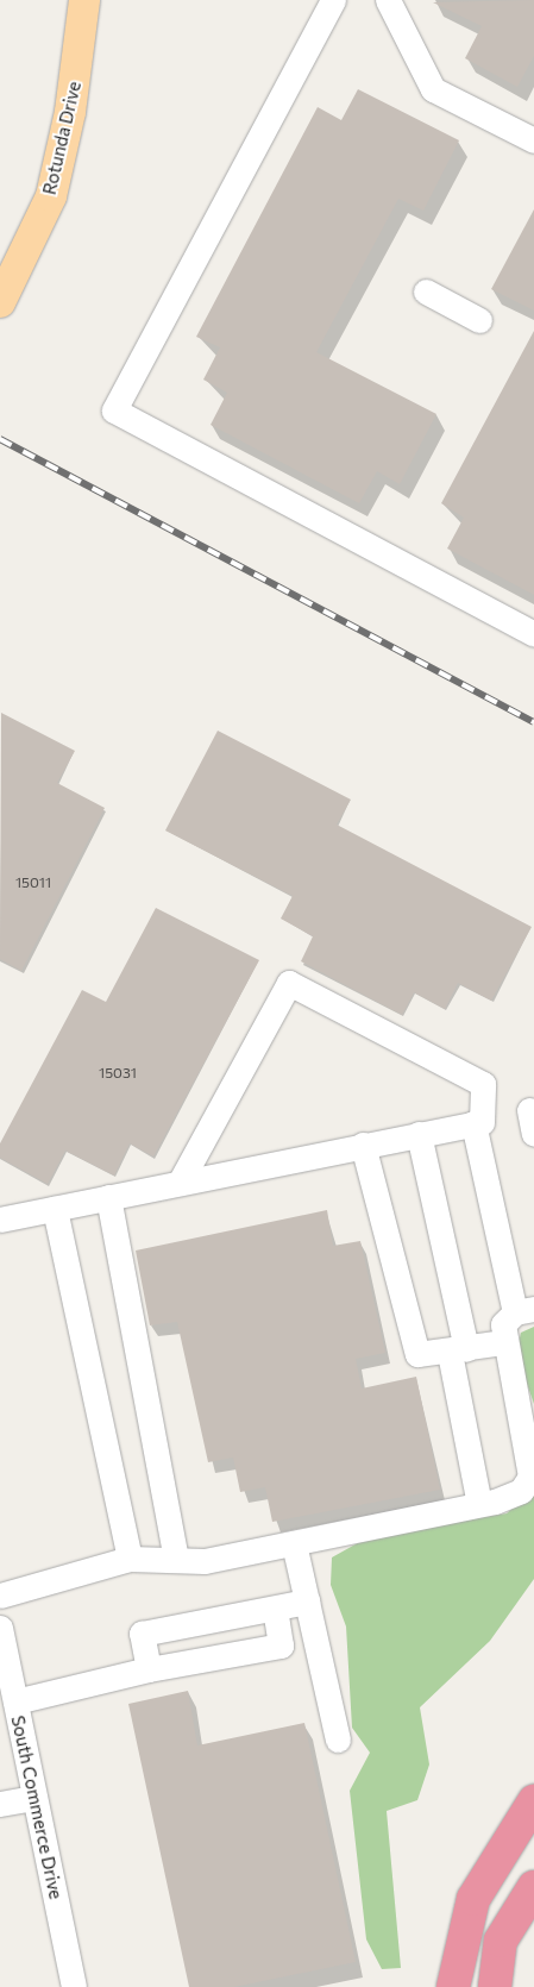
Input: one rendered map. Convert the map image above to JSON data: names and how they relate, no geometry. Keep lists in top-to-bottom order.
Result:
{
  "streets": {
    "main road": ["Rotunda Drive"],
    "street": ["South Commerce Drive"]
  },
  "house_numbers": ["15011", "15031"]
}
